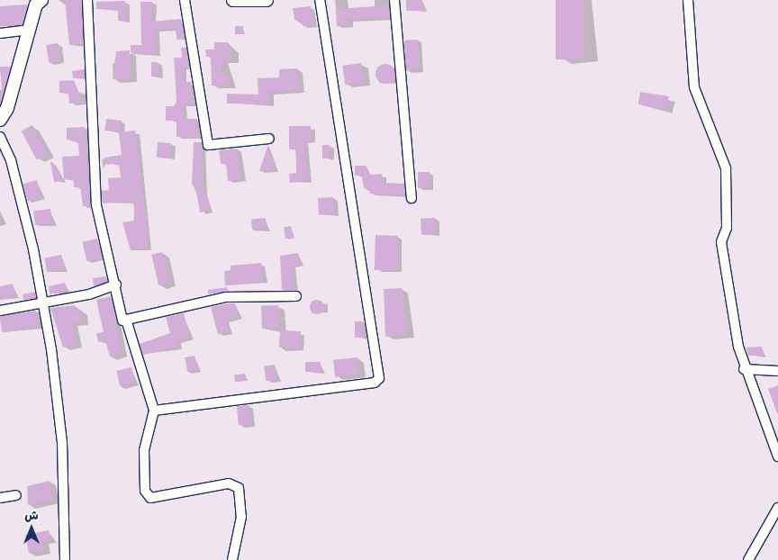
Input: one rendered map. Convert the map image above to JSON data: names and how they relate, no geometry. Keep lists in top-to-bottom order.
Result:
{
  "north": "top"
}
